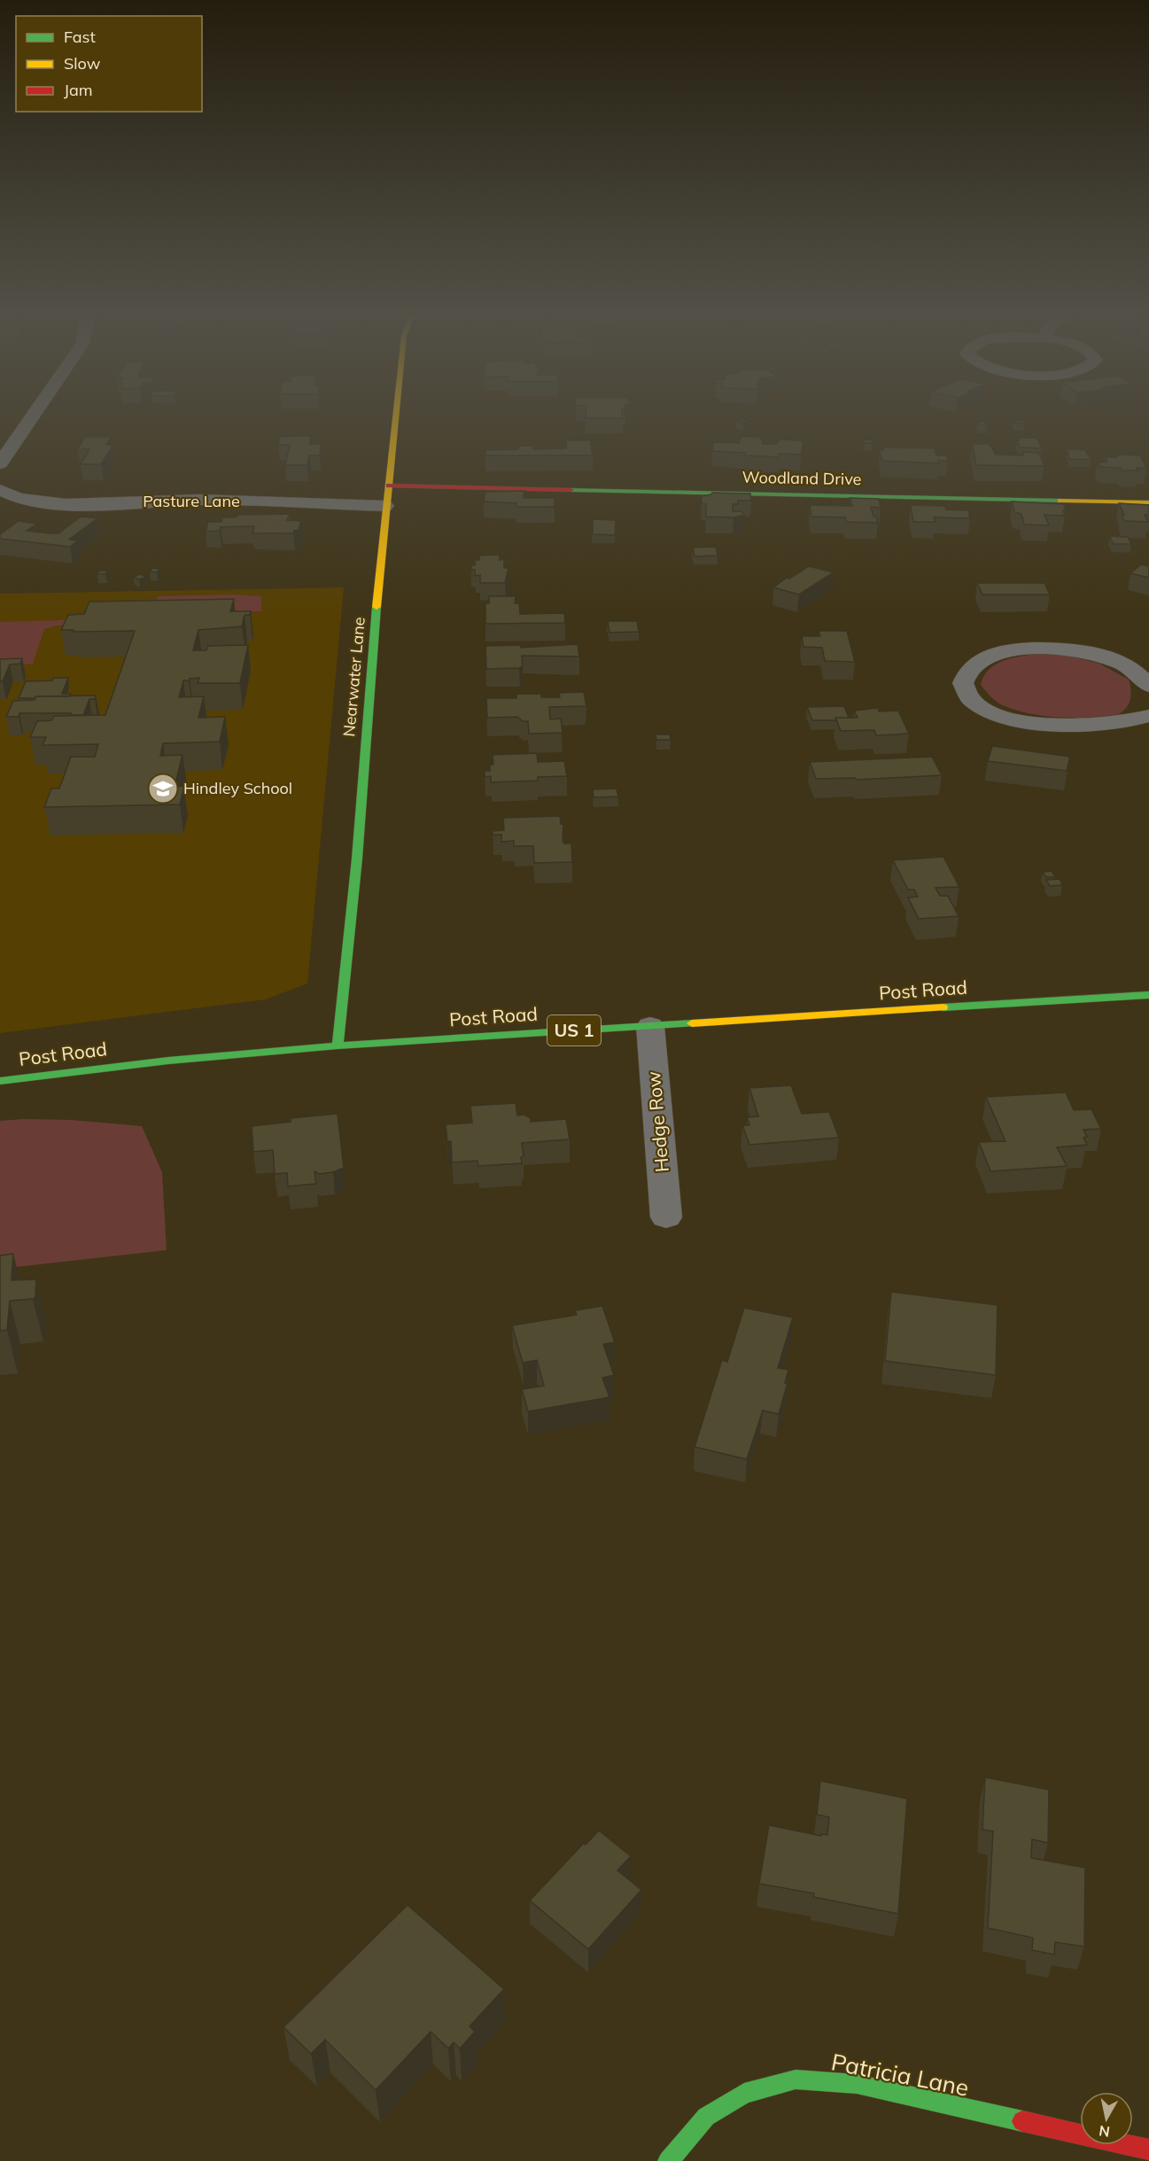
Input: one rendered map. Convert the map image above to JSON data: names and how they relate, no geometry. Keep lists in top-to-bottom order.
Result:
{
  "streets": {
    "street": [
      "Woodland Drive",
      "Pasture Lane",
      "Nearwater Lane",
      "Post Road",
      "US 1",
      "Hedge Row",
      "Patricia Lane"
    ]
  },
  "crossings": [
    ["Woodland Drive", "Nearwater Lane"],
    ["Pasture Lane", "Nearwater Lane"],
    ["Nearwater Lane", "Post Road"],
    ["Post Road", "Hedge Row"]
  ],
  "places": {
    "school or university": ["Hindley School"]
  },
  "legend": ["Fast", "Slow", "Jam"],
  "north": "bottom"
}
